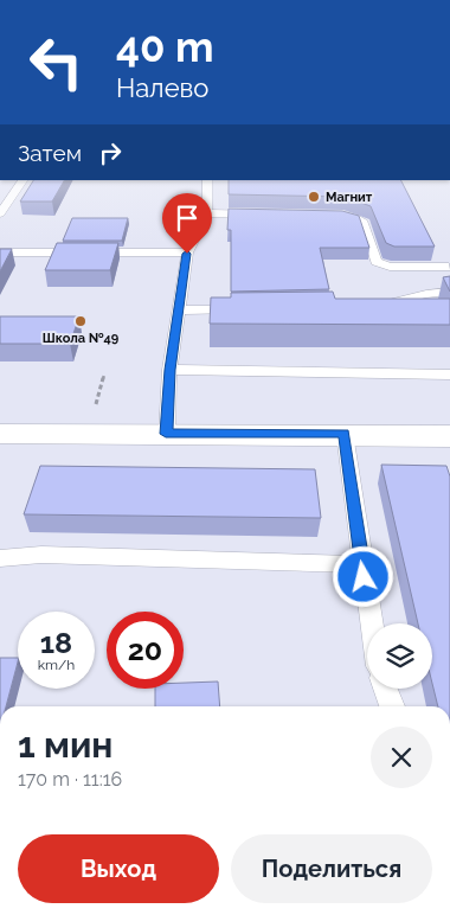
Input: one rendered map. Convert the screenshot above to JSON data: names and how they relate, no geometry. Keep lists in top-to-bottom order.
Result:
{
  "places": ["Магнит", "Школа №49"],
  "page": {
    "turn": ["40 m", "Налево"],
    "then": "Затем",
    "speed": "18 km/h",
    "limit": "20",
    "heading": ["1 мин", "170 m · 11:16"],
    "buttons": ["Выход", "Поделиться"]
  }
}
